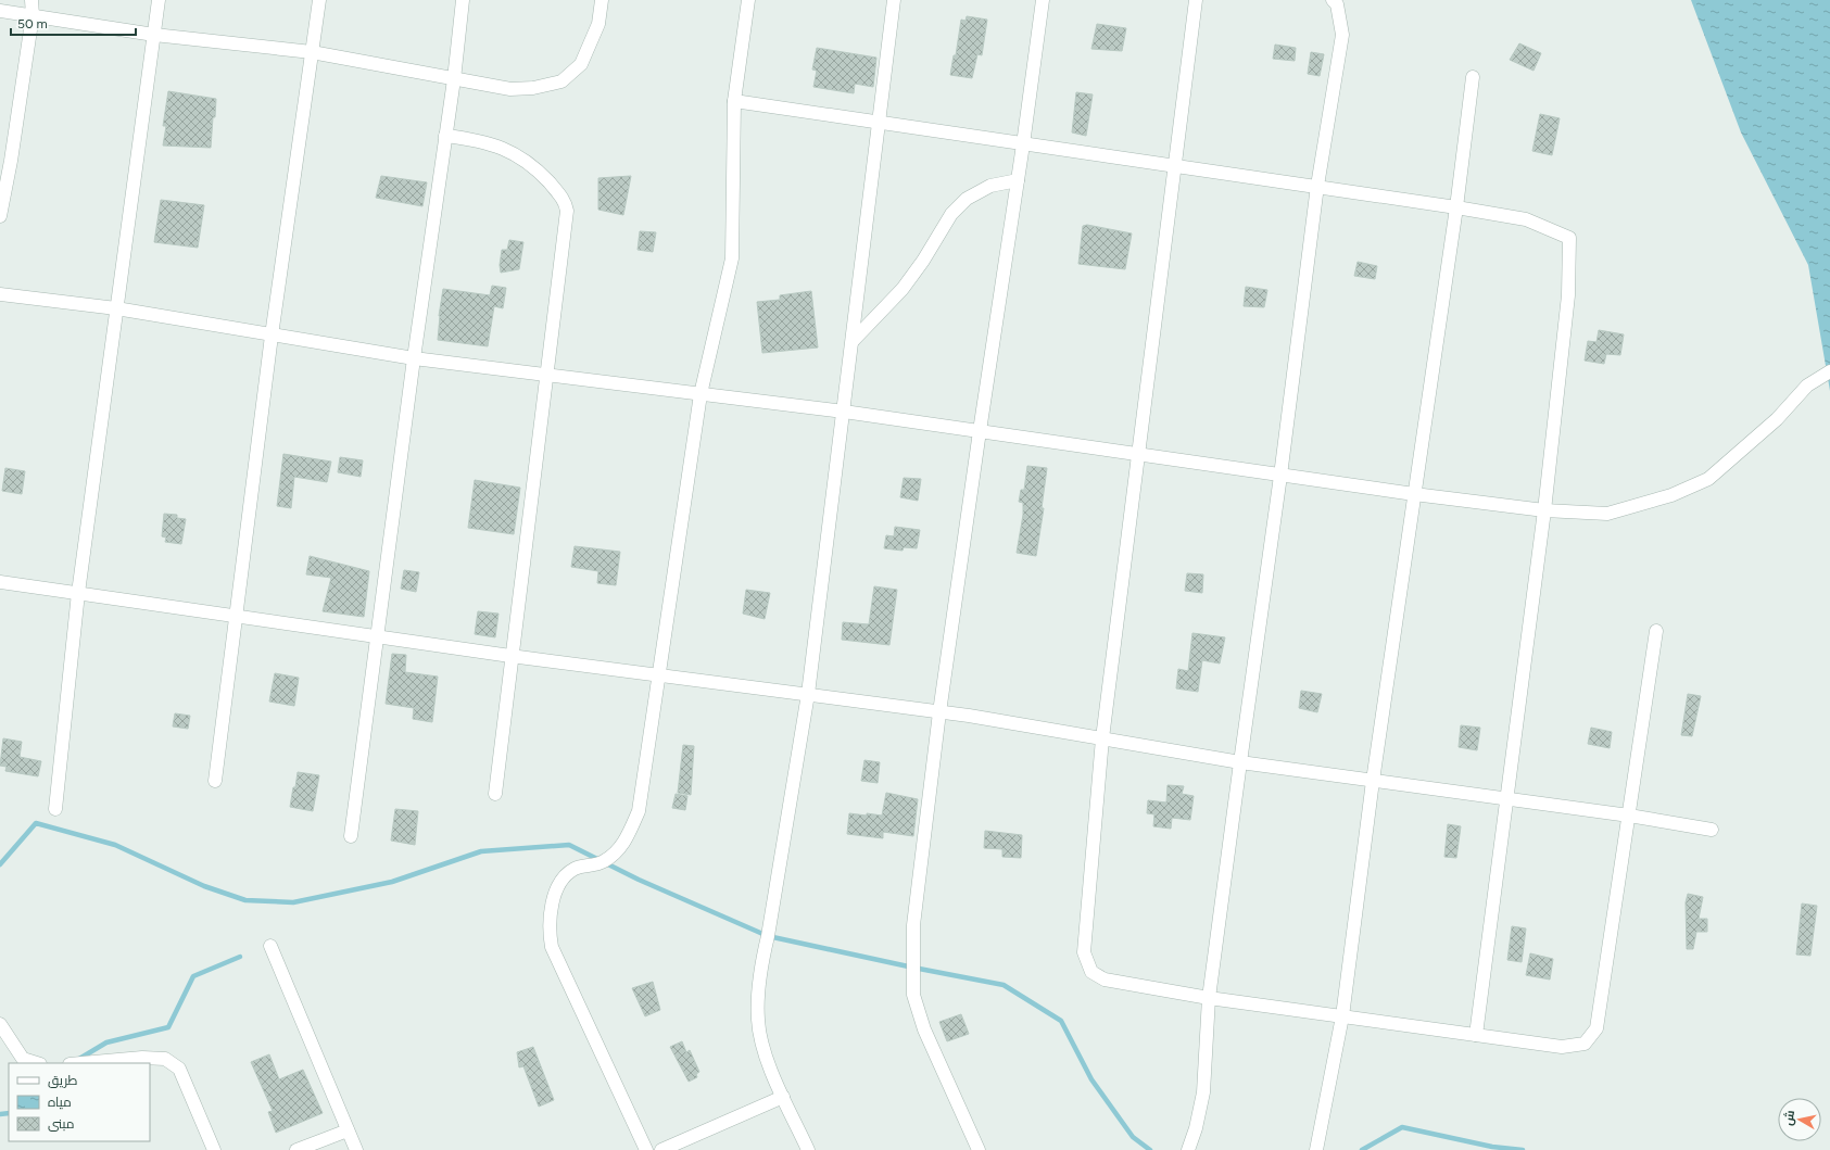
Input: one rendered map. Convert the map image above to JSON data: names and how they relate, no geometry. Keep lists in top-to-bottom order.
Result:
{
  "legend": ["طريق", "مياه", "مبنى"],
  "scale_bar": "50 m",
  "north": "left"
}
